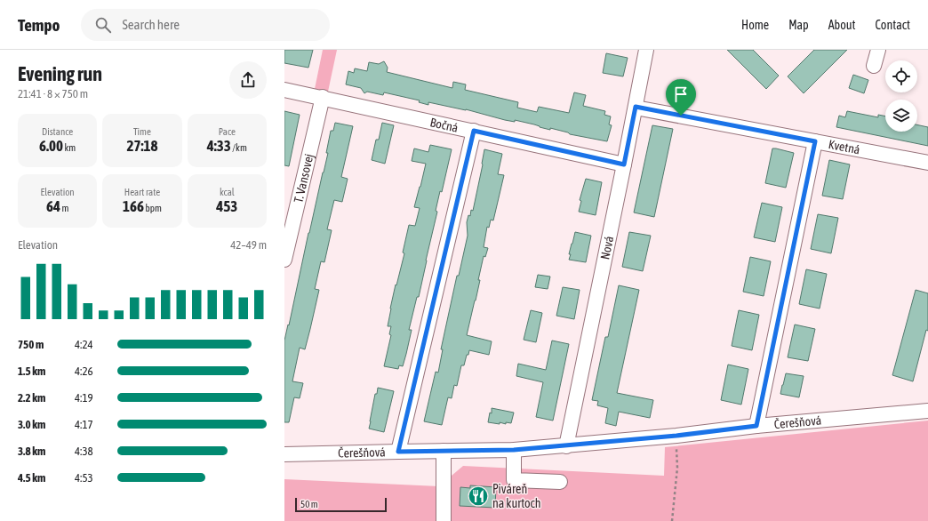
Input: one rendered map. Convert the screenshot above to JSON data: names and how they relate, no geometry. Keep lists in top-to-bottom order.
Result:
{
  "streets": {
    "street": [
      "Bočná",
      "Kvetná",
      "T. Vansovej",
      "Nová",
      "Čerešňová"
    ]
  },
  "crossings": [
    ["Bočná", "T. Vansovej"],
    ["Bočná", "Nová"],
    ["Kvetná", "Nová"],
    ["Nová", "Čerešňová"]
  ],
  "places": {
    "restaurant": ["Piváreň na kurtoch"]
  },
  "scale_bar": "50 m",
  "page": {
    "header": "Tempo",
    "search": "Search here",
    "nav": [
      "Home",
      "Map",
      "About",
      "Contact"
    ],
    "heading": ["Evening run", "21:41 · 8 × 750 m"],
    "stats": [
      ["Distance", "6.00 km"],
      ["Time", "27:18"],
      ["Pace", "4:33 /km"],
      ["Elevation", "64 m"],
      ["Heart rate", "166 bpm"],
      ["kcal", "453"]
    ],
    "chart": ["Elevation", "42–49 m"],
    "list": [
      {
        "name": "750 m",
        "note": "4:24"
      },
      {
        "name": "1.5 km",
        "note": "4:26"
      },
      {
        "name": "2.2 km",
        "note": "4:19"
      },
      {
        "name": "3.0 km",
        "note": "4:17"
      },
      {
        "name": "3.8 km",
        "note": "4:38"
      },
      {
        "name": "4.5 km",
        "note": "4:53"
      }
    ],
    "scale": "50 m"
  }
}
